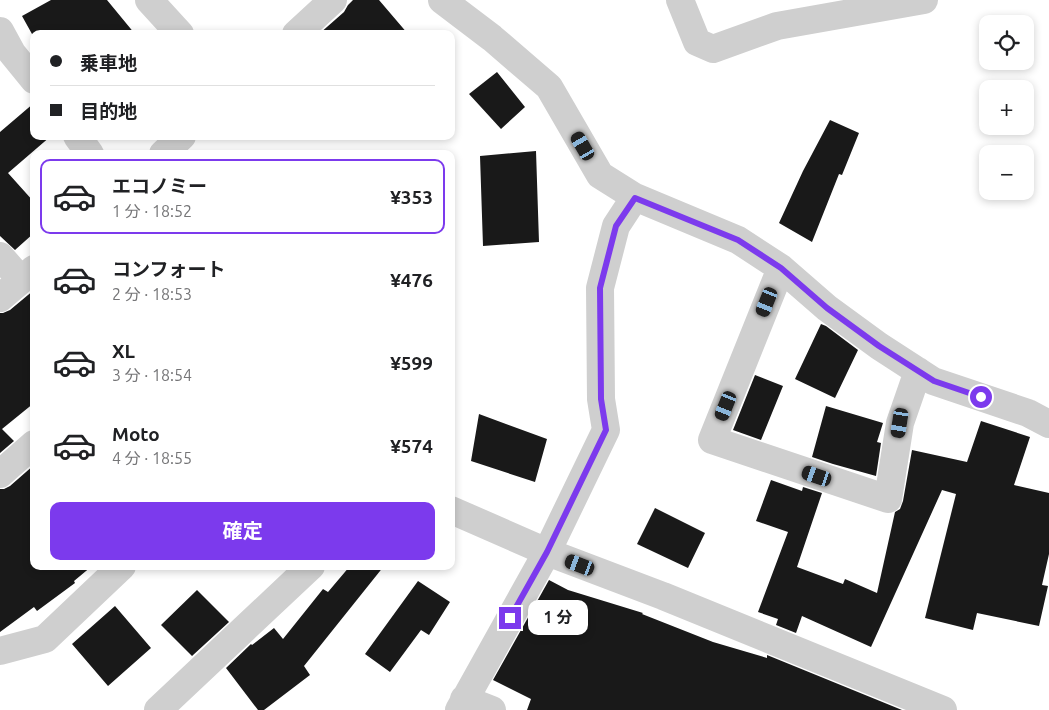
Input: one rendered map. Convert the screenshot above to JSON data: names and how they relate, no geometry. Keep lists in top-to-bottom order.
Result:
{
  "page": {
    "map_buttons": ["+", "−"],
    "banner": ["乗車地", "目的地"],
    "list": [
      {
        "name": "エコノミー",
        "note": "1 分 · 18:52",
        "value": "¥353"
      },
      {
        "name": "コンフォート",
        "note": "2 分 · 18:53",
        "value": "¥476"
      },
      {
        "name": "XL",
        "note": "3 分 · 18:54",
        "value": "¥599"
      },
      {
        "name": "Moto",
        "note": "4 分 · 18:55",
        "value": "¥574"
      }
    ],
    "buttons": "確定",
    "bubble": "1 分"
  }
}
